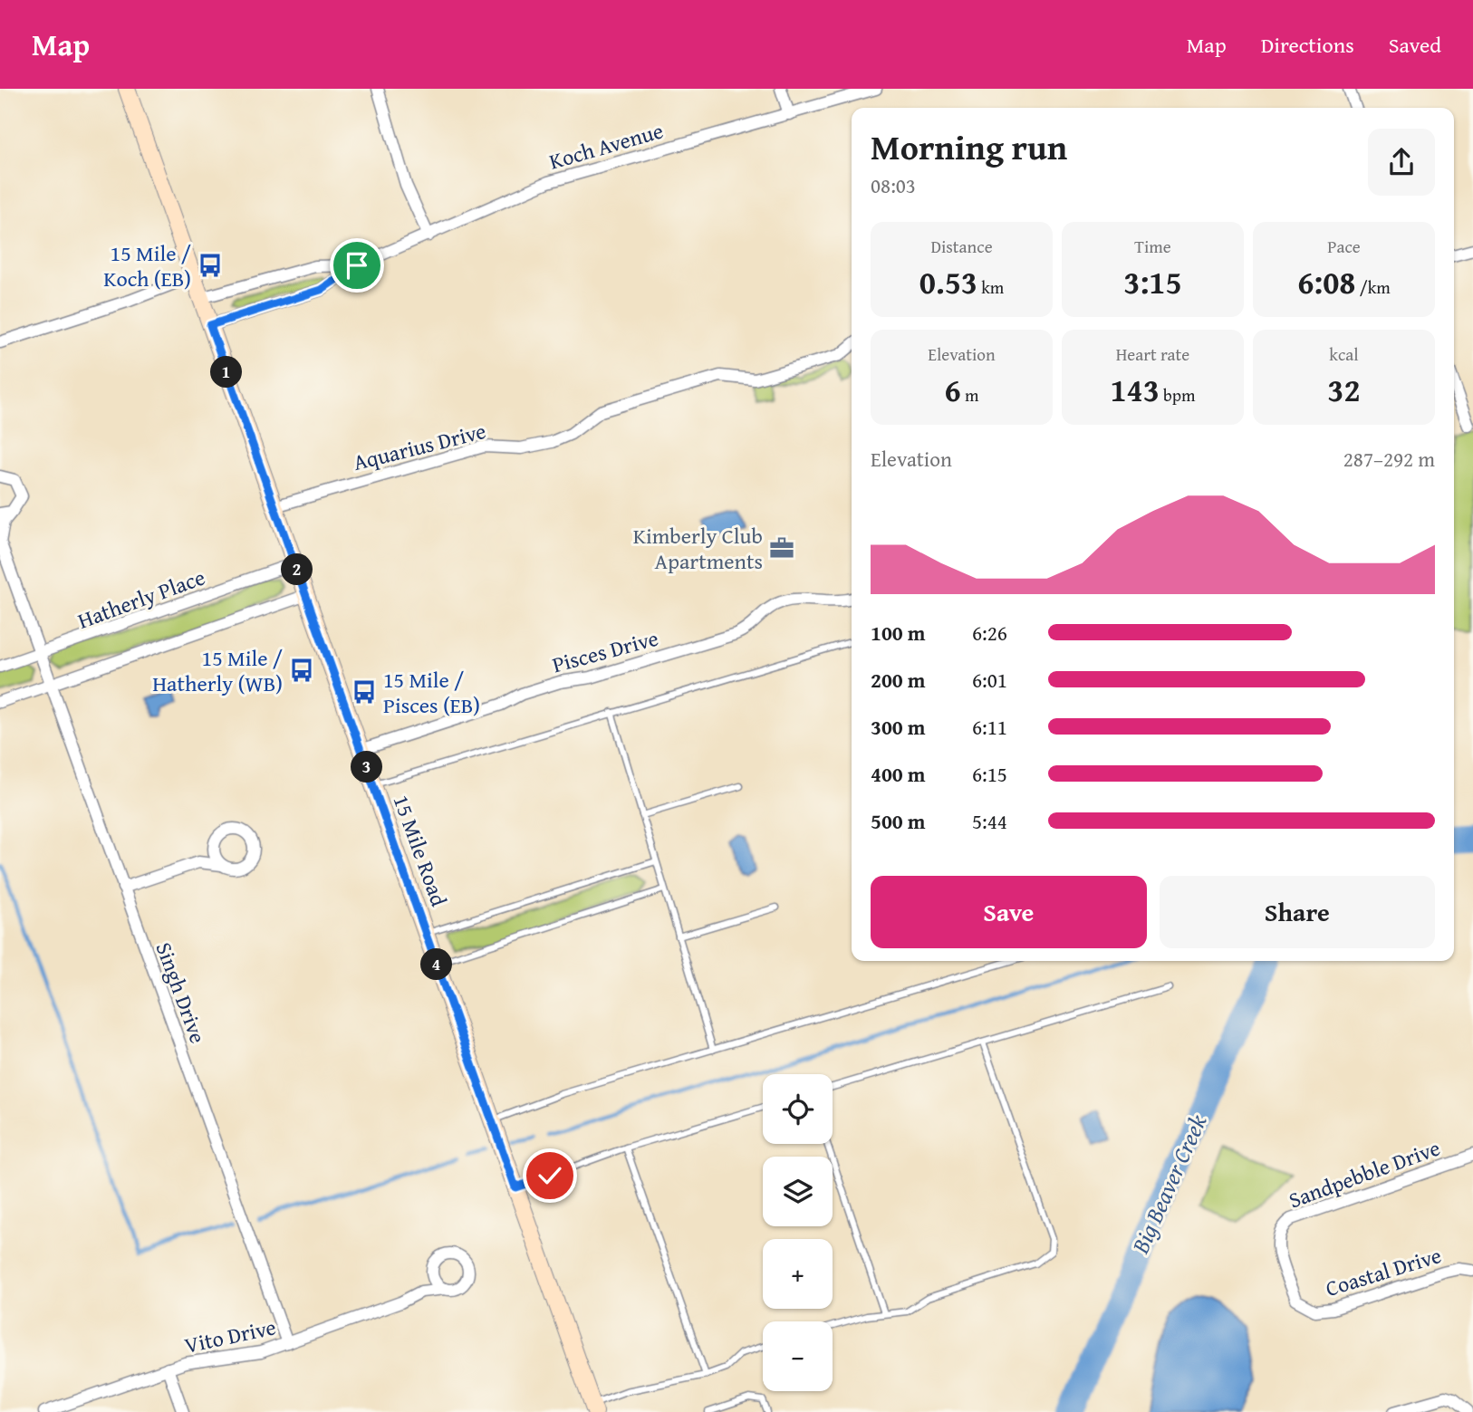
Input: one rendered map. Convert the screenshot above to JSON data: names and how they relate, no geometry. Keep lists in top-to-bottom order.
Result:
{
  "streets": {
    "main road": ["15 Mile Road"],
    "street": [
      "Koch Avenue",
      "Aquarius Drive",
      "Hatherly Place",
      "Pisces Drive",
      "Singh Drive",
      "Sandpebble Drive",
      "Coastal Drive",
      "Vito Drive"
    ]
  },
  "crossings": [
    ["Koch Avenue", "15 Mile Road"],
    ["Aquarius Drive", "15 Mile Road"],
    ["Hatherly Place", "15 Mile Road"],
    ["Hatherly Place", "Singh Drive"],
    ["Pisces Drive", "15 Mile Road"],
    ["Singh Drive", "Vito Drive"],
    ["Sandpebble Drive", "Coastal Drive"]
  ],
  "water": ["Big Beaver Creek"],
  "places": {
    "bus stop": ["15 Mile / Koch (EB)", "15 Mile / Hatherly (WB)", "15 Mile / Pisces (EB)"],
    "office": ["Kimberly Club Apartments"]
  },
  "page": {
    "header": "Map",
    "nav": ["Map", "Directions", "Saved"],
    "heading": ["Morning run", "08:03"],
    "stats": [
      ["Distance", "0.53 km"],
      ["Time", "3:15"],
      ["Pace", "6:08 /km"],
      ["Elevation", "6 m"],
      ["Heart rate", "143 bpm"],
      ["kcal", "32"]
    ],
    "pins": [
      "1",
      "2",
      "3",
      "4"
    ],
    "chart": ["Elevation", "287–292 m"],
    "list": [
      {
        "name": "100 m",
        "note": "6:26"
      },
      {
        "name": "200 m",
        "note": "6:01"
      },
      {
        "name": "300 m",
        "note": "6:11"
      },
      {
        "name": "400 m",
        "note": "6:15"
      },
      {
        "name": "500 m",
        "note": "5:44"
      }
    ],
    "buttons": ["Save", "Share"],
    "map_buttons": ["+", "−"]
  }
}
